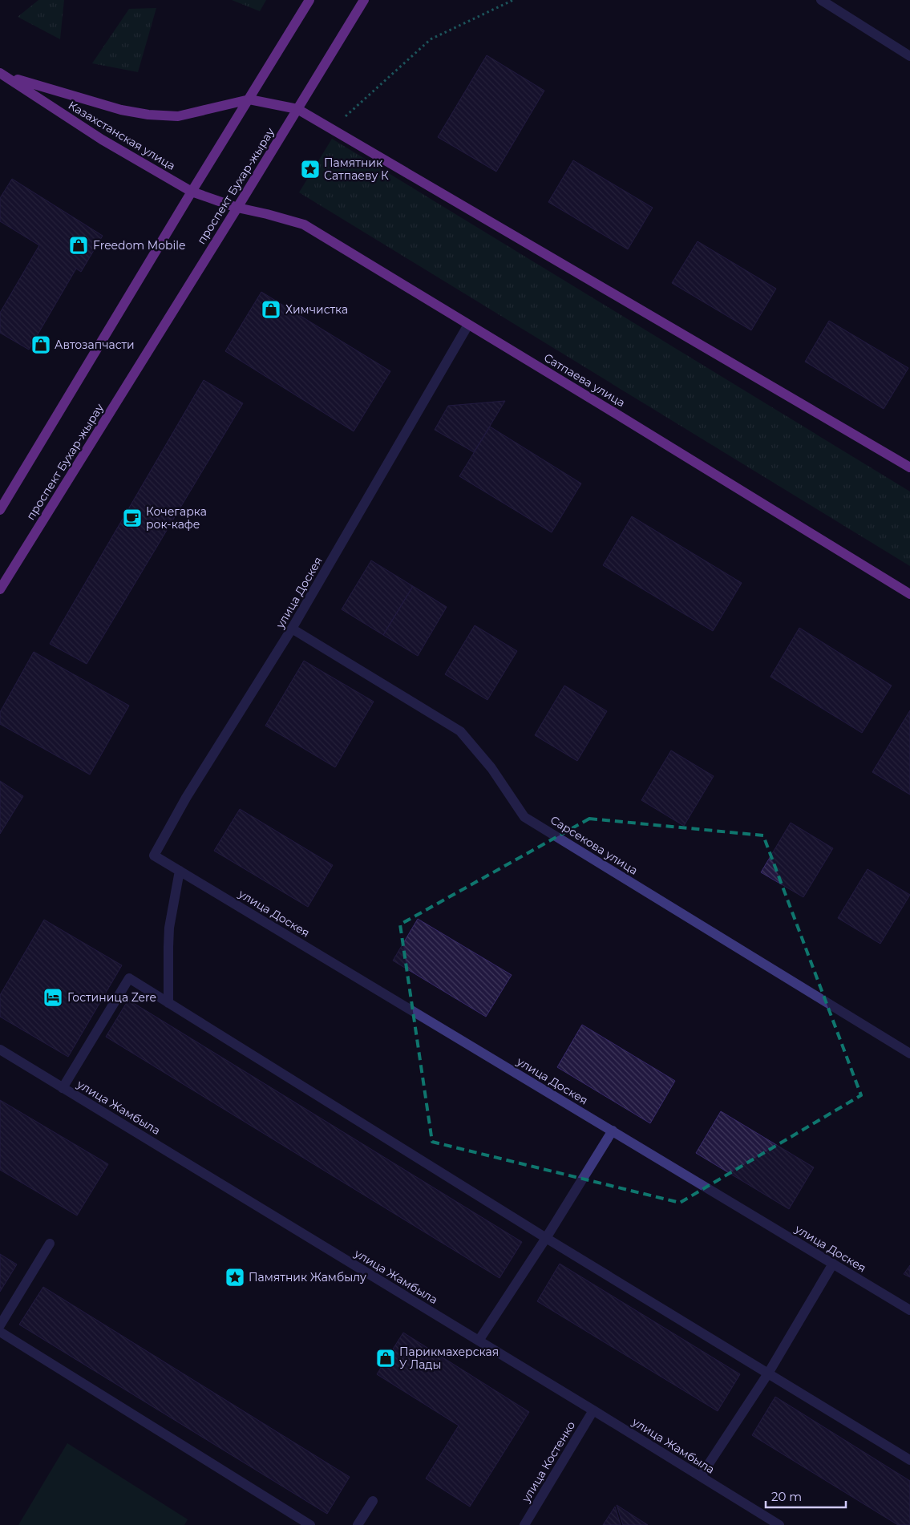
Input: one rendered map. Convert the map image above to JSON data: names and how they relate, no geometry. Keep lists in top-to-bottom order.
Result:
{
  "streets": {
    "main road": ["Казахстанская улица", "проспект Бухар-жырау", "Сатпаева улица"],
    "street": [
      "улица Доскея",
      "Сарсекова улица",
      "улица Жамбыла",
      "улица Костенко"
    ]
  },
  "crossings": [
    ["Казахстанская улица", "проспект Бухар-жырау"],
    ["Казахстанская улица", "Сатпаева улица"],
    ["проспект Бухар-жырау", "Сатпаева улица"],
    ["Сатпаева улица", "улица Доскея"],
    ["улица Доскея", "Сарсекова улица"],
    ["улица Жамбыла", "улица Костенко"]
  ],
  "places": {
    "place": ["Памятник Сатпаеву К", "Памятник Жамбылу"],
    "shop": [
      "Freedom Mobile",
      "Химчистка",
      "Автозапчасти",
      "Парикмахерская У Лады"
    ],
    "cafe": ["Кочегарка рок-кафе"],
    "hotel": ["Гостиница Zere"]
  },
  "scale_bar": "20 m"
}
